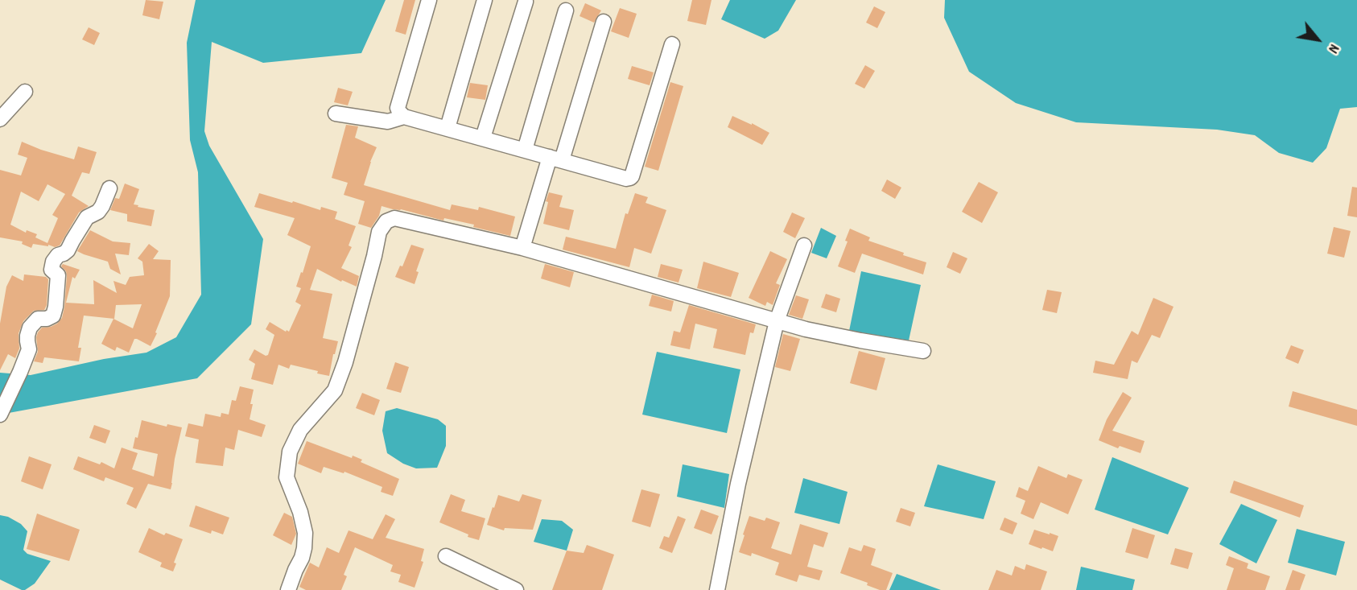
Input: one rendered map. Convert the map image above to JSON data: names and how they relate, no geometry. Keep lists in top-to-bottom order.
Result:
{
  "north": "bottom right"
}
